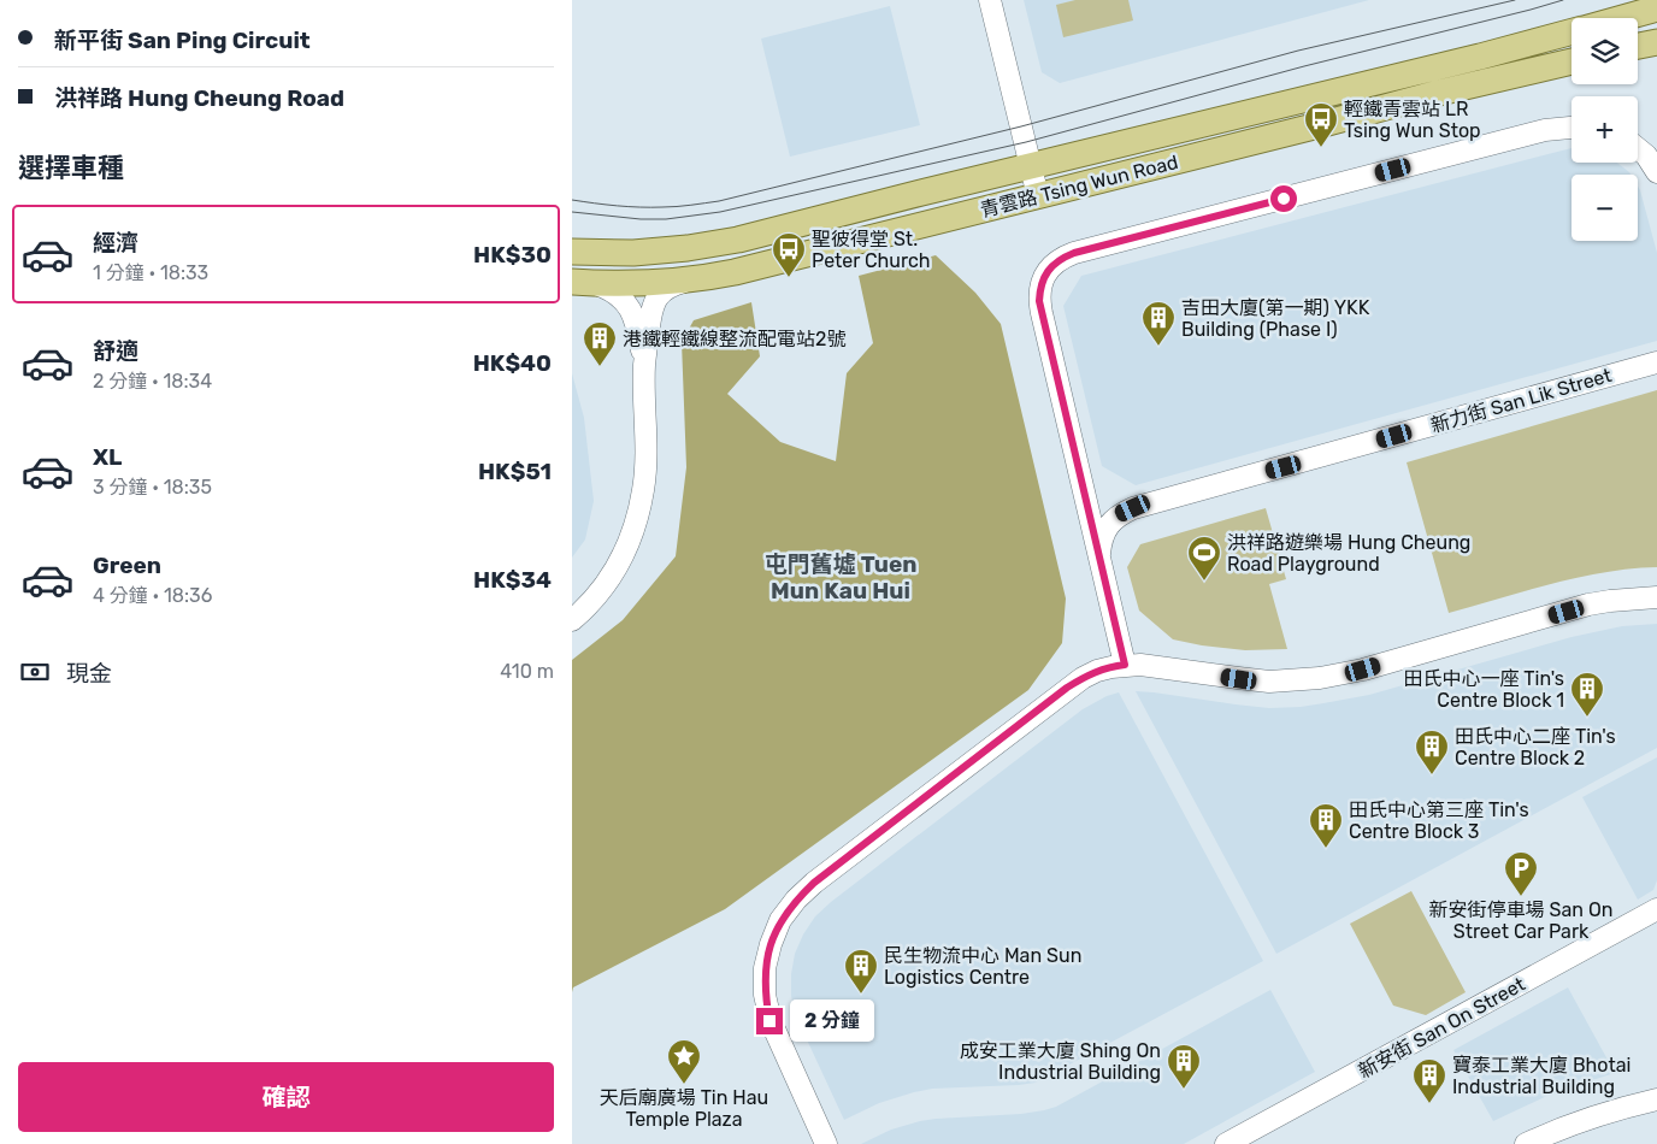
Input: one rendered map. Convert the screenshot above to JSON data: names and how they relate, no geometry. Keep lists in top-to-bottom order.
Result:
{
  "streets": {
    "main road": ["青雲路 Tsing Wun Road"],
    "street": ["新力街 San Lik Street", "新安街 San On Street"]
  },
  "districts": ["屯門舊墟 Tuen Mun Kau Hui"],
  "places": {
    "bus stop": ["輕鐵青雲站 LR Tsing Wun Stop", "聖彼得堂 St. Peter Church"],
    "building": [
      "吉田大廈(第一期) YKK Building (Phase I)",
      "港鐵輕鐵線整流配電站2號",
      "田氏中心一座 Tin's Centre Block 1",
      "田氏中心二座 Tin's Centre Block 2",
      "田氏中心第三座 Tin's Centre Block 3",
      "民生物流中心 Man Sun Logistics Centre",
      "成安工業大廈 Shing On Industrial Building",
      "寶泰工業大廈 Bhotai Industrial Building"
    ],
    "sports": ["洪祥路遊樂場 Hung Cheung Road Playground"],
    "parking": ["新安街停車場 San On Street Car Park"],
    "place": ["天后廟廣場 Tin Hau Temple Plaza"]
  },
  "page": {
    "banner": ["新平街 San Ping Circuit", "洪祥路 Hung Cheung Road"],
    "map_buttons": ["+", "−"],
    "heading": "選擇車種",
    "list": [
      {
        "name": "經濟",
        "note": "1 分鐘 · 18:33",
        "value": "HK$30"
      },
      {
        "name": "舒適",
        "note": "2 分鐘 · 18:34",
        "value": "HK$40"
      },
      {
        "name": "XL",
        "note": "3 分鐘 · 18:35",
        "value": "HK$51"
      },
      {
        "name": "Green",
        "note": "4 分鐘 · 18:36",
        "value": "HK$34"
      }
    ],
    "pay": ["現金", "410 m"],
    "bubble": "2 分鐘",
    "buttons": "確認"
  }
}
